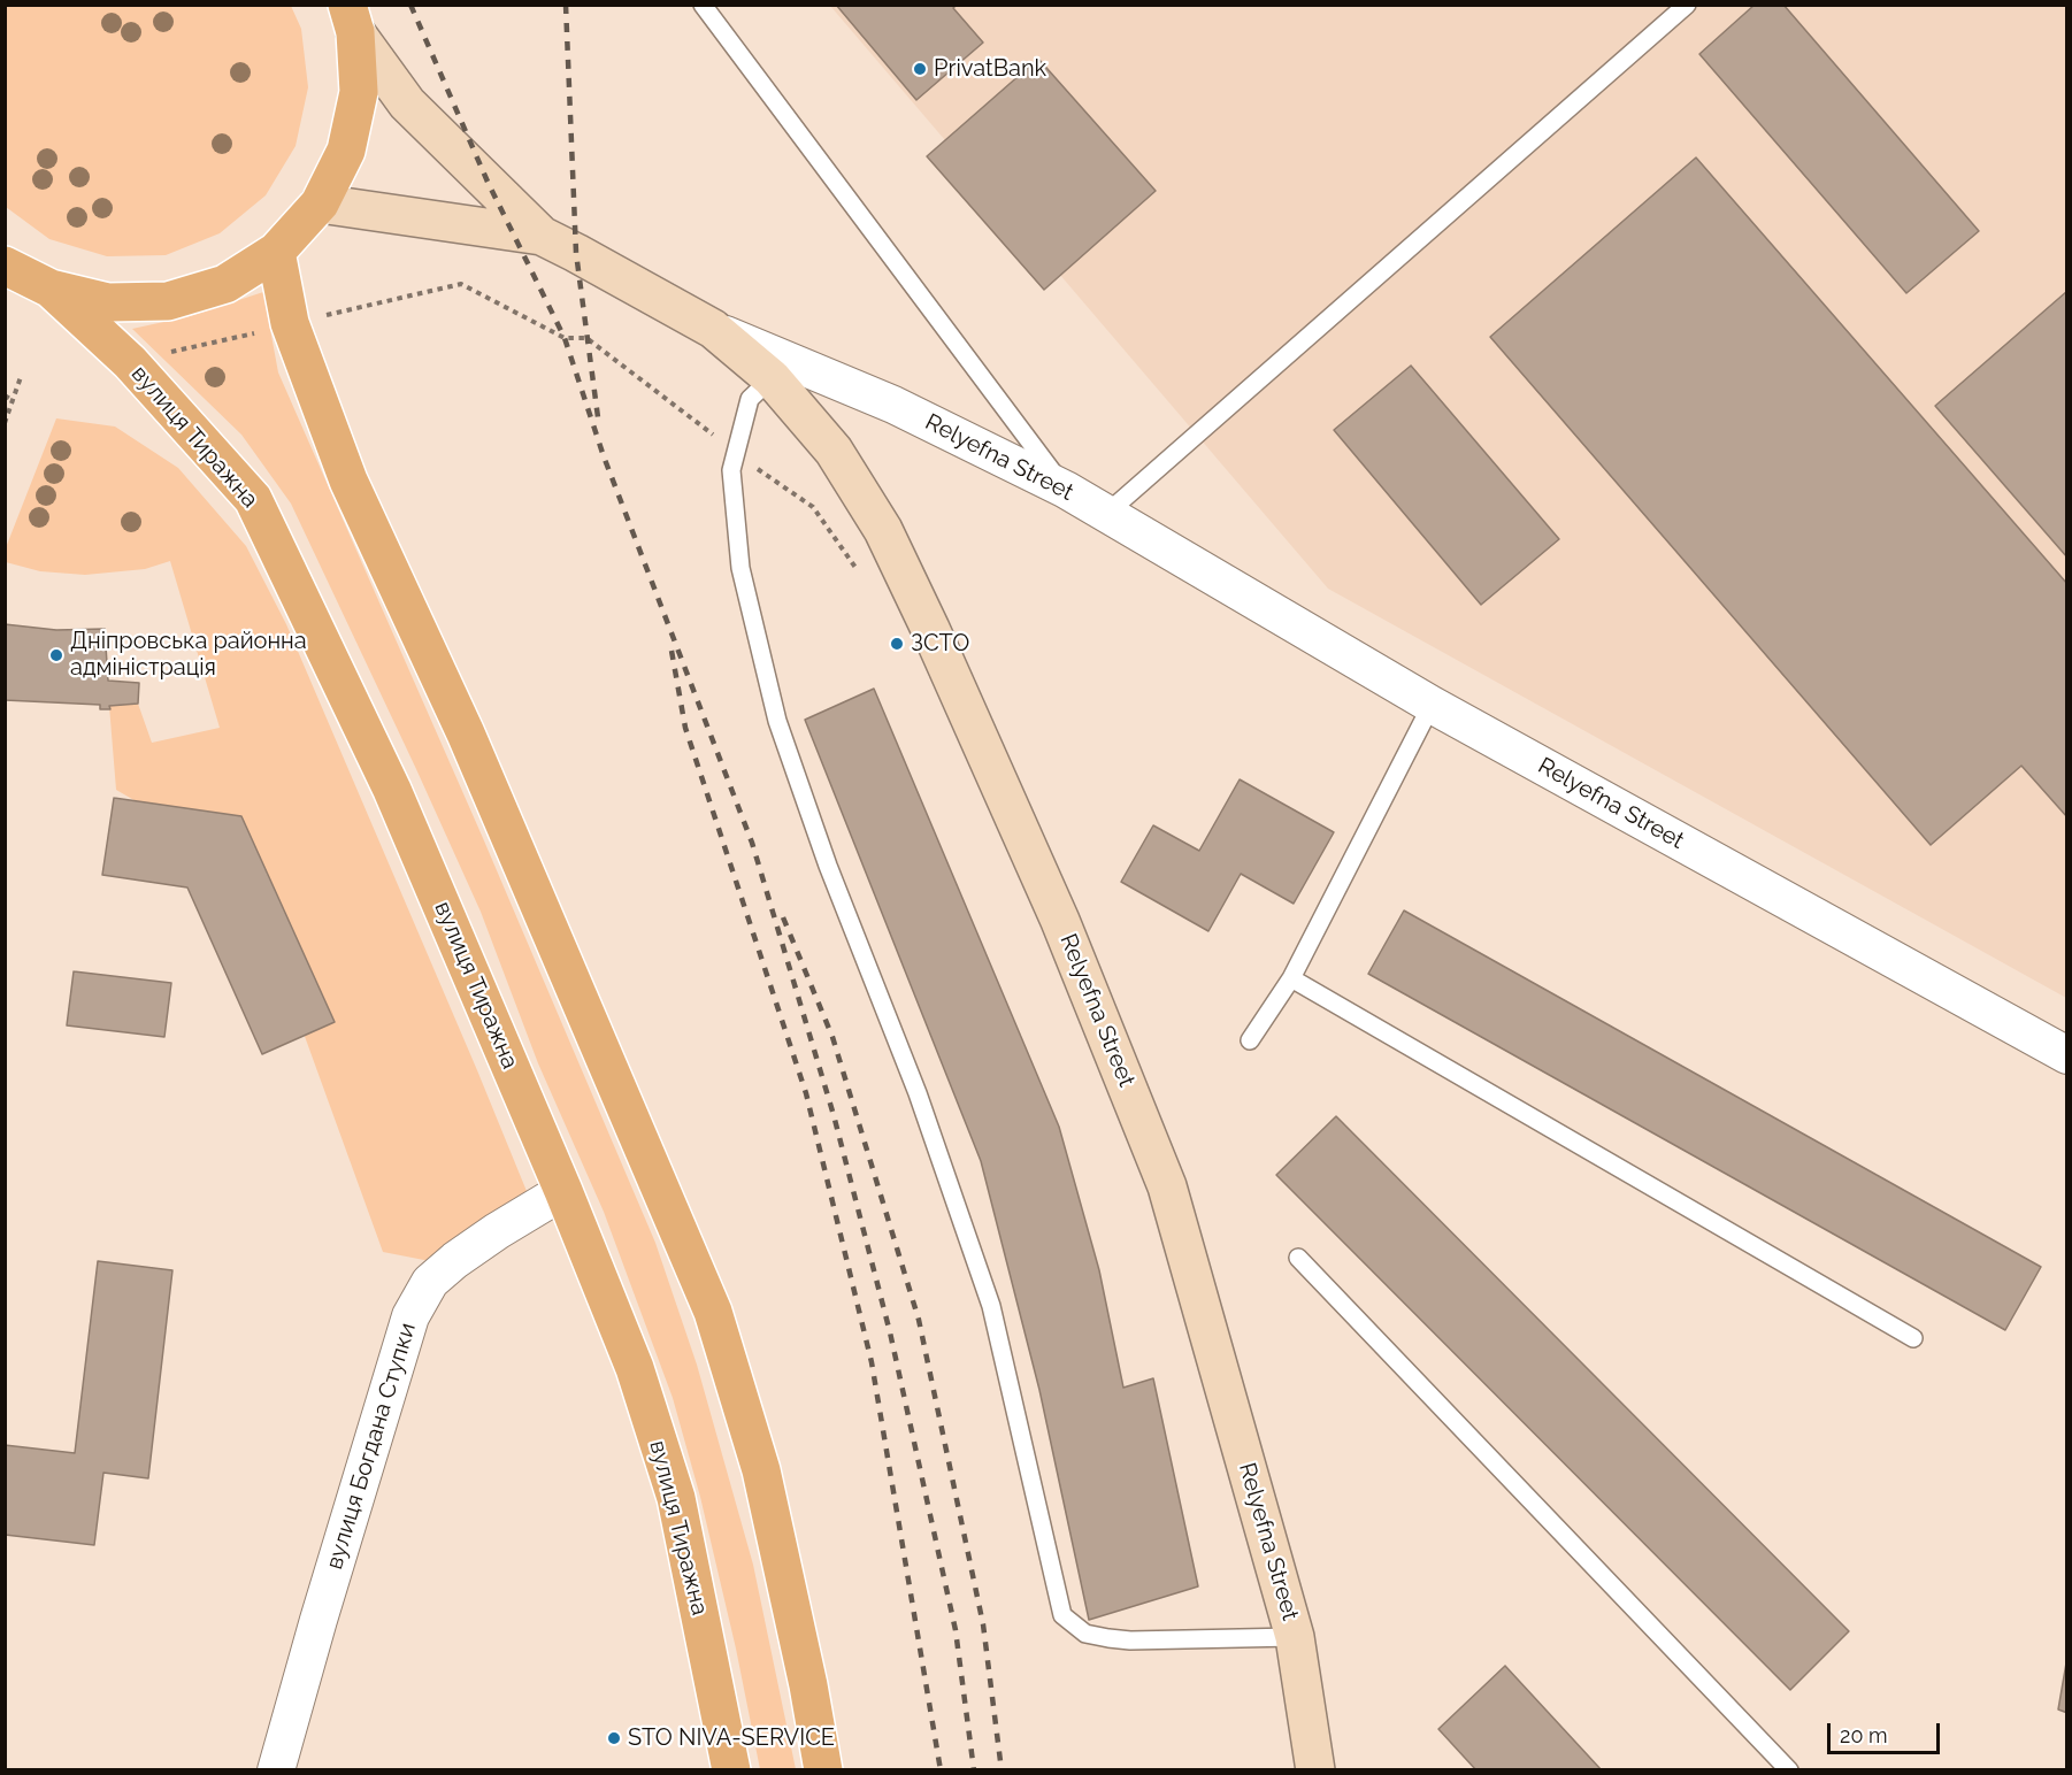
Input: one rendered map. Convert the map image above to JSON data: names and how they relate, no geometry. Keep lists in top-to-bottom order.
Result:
{
  "streets": {
    "main road": ["вулиця Тиражна"],
    "street": ["Relyefna Street", "вулиця Богдана Ступки"]
  },
  "crossings": [
    ["вулиця Тиражна", "вулиця Богдана Ступки"]
  ],
  "places": [
    "PrivatBank",
    "ЗСТО",
    "Дніпровська районна адміністрація",
    "STO NIVA-SERVICE"
  ],
  "scale_bar": "20 m"
}
